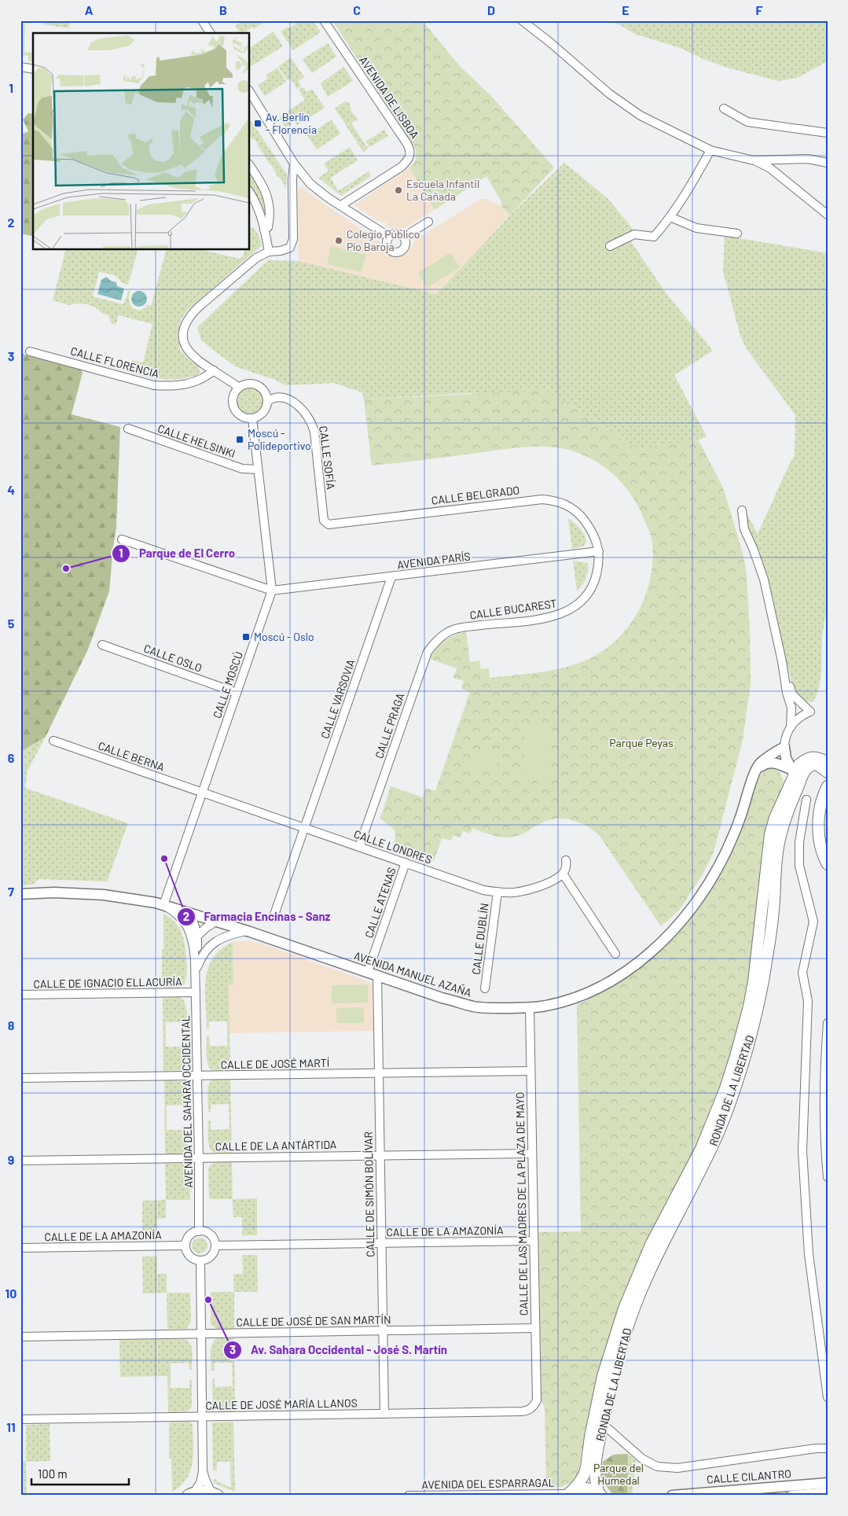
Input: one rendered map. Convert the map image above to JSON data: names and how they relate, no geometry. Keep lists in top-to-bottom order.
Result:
{
  "streets": {
    "main road": ["RONDA DE LA LIBERTAD"],
    "street": [
      "AVENIDA DE LISBOA",
      "CALLE FLORENCIA",
      "CALLE HELSINKI",
      "CALLE SOFÍA",
      "CALLE BELGRADO",
      "AVENIDA PARÍS",
      "CALLE BUCAREST",
      "CALLE OSLO",
      "CALLE MOSCÚ",
      "CALLE VARSOVIA",
      "CALLE PRAGA",
      "CALLE BERNA",
      "CALLE LONDRES",
      "CALLE ATENAS",
      "CALLE DUBLÍN",
      "AVENIDA MANUEL AZAÑA",
      "CALLE DE IGNACIO ELLACURÍA",
      "CALLE DE JOSÉ MARTÍ",
      "AVENIDA DEL SAHARA OCCIDENTAL",
      "CALLE DE LA ANTÁRTIDA",
      "CALLE DE SIMÓN BOLÍVAR",
      "CALLE DE LAS MADRES DE LA PLAZA DE MAYO",
      "CALLE DE LA AMAZONÍA",
      "CALLE DE JOSÉ DE SAN MARTÍN",
      "CALLE DE JOSÉ MARÍA LLANOS",
      "CALLE CILANTRO",
      "AVENIDA DEL ESPARRAGAL"
    ]
  },
  "crossings": [
    ["CALLE HELSINKI", "CALLE MOSCÚ"],
    ["CALLE SOFÍA", "CALLE BELGRADO"],
    ["CALLE SOFÍA", "CALLE MOSCÚ"],
    ["CALLE BELGRADO", "AVENIDA PARÍS"],
    ["CALLE BELGRADO", "CALLE BUCAREST"],
    ["AVENIDA PARÍS", "CALLE BUCAREST"],
    ["AVENIDA PARÍS", "CALLE MOSCÚ"],
    ["AVENIDA PARÍS", "CALLE VARSOVIA"],
    ["CALLE BUCAREST", "CALLE PRAGA"],
    ["CALLE OSLO", "CALLE MOSCÚ"],
    ["CALLE MOSCÚ", "CALLE BERNA"],
    ["CALLE MOSCÚ", "CALLE LONDRES"],
    ["CALLE MOSCÚ", "AVENIDA MANUEL AZAÑA"],
    ["CALLE MOSCÚ", "AVENIDA DEL SAHARA OCCIDENTAL"],
    ["CALLE VARSOVIA", "CALLE LONDRES"],
    ["CALLE PRAGA", "CALLE LONDRES"],
    ["CALLE BERNA", "CALLE LONDRES"],
    ["CALLE LONDRES", "CALLE ATENAS"],
    ["CALLE LONDRES", "CALLE DUBLÍN"],
    ["CALLE ATENAS", "AVENIDA MANUEL AZAÑA"],
    ["CALLE ATENAS", "CALLE DE SIMÓN BOLÍVAR"],
    ["AVENIDA MANUEL AZAÑA", "AVENIDA DEL SAHARA OCCIDENTAL"],
    ["AVENIDA MANUEL AZAÑA", "CALLE DE SIMÓN BOLÍVAR"],
    ["AVENIDA MANUEL AZAÑA", "CALLE DE LAS MADRES DE LA PLAZA DE MAYO"],
    ["CALLE DE IGNACIO ELLACURÍA", "AVENIDA DEL SAHARA OCCIDENTAL"],
    ["CALLE DE JOSÉ MARTÍ", "AVENIDA DEL SAHARA OCCIDENTAL"],
    ["CALLE DE JOSÉ MARTÍ", "CALLE DE SIMÓN BOLÍVAR"],
    ["CALLE DE JOSÉ MARTÍ", "CALLE DE LAS MADRES DE LA PLAZA DE MAYO"],
    ["RONDA DE LA LIBERTAD", "AVENIDA DEL ESPARRAGAL"],
    ["AVENIDA DEL SAHARA OCCIDENTAL", "CALLE DE LA ANTÁRTIDA"],
    ["AVENIDA DEL SAHARA OCCIDENTAL", "CALLE DE LA AMAZONÍA"],
    ["CALLE DE LA ANTÁRTIDA", "CALLE DE SIMÓN BOLÍVAR"],
    ["CALLE DE LA ANTÁRTIDA", "CALLE DE LAS MADRES DE LA PLAZA DE MAYO"],
    ["CALLE DE SIMÓN BOLÍVAR", "CALLE DE LA AMAZONÍA"],
    ["CALLE DE SIMÓN BOLÍVAR", "CALLE DE JOSÉ DE SAN MARTÍN"],
    ["CALLE DE SIMÓN BOLÍVAR", "CALLE DE JOSÉ MARÍA LLANOS"],
    ["CALLE DE LAS MADRES DE LA PLAZA DE MAYO", "CALLE DE LA AMAZONÍA"],
    ["CALLE DE LAS MADRES DE LA PLAZA DE MAYO", "CALLE DE JOSÉ DE SAN MARTÍN"],
    ["CALLE DE LAS MADRES DE LA PLAZA DE MAYO", "CALLE DE JOSÉ MARÍA LLANOS"]
  ],
  "parks": ["Parque Peyas", "Parque del Humedal"],
  "places": {
    "transit": ["Av. Berlín - Florencia", "Moscú - Polideportivo", "Moscú - Oslo"],
    "other": [
      "Escuela Infantil La Cañada",
      "Colegio Público Pío Baroja",
      "Parque de El Cerro",
      "Farmacia Encinas - Sanz",
      "Av. Sahara Occidental - José S. Martín"
    ]
  },
  "scale_bar": "100 m",
  "grid": {
    "columns": [
      "A",
      "B",
      "C",
      "D",
      "E",
      "F"
    ],
    "rows": [
      "1",
      "2",
      "3",
      "4",
      "5",
      "6",
      "7",
      "8",
      "9",
      "10",
      "11"
    ]
  }
}
